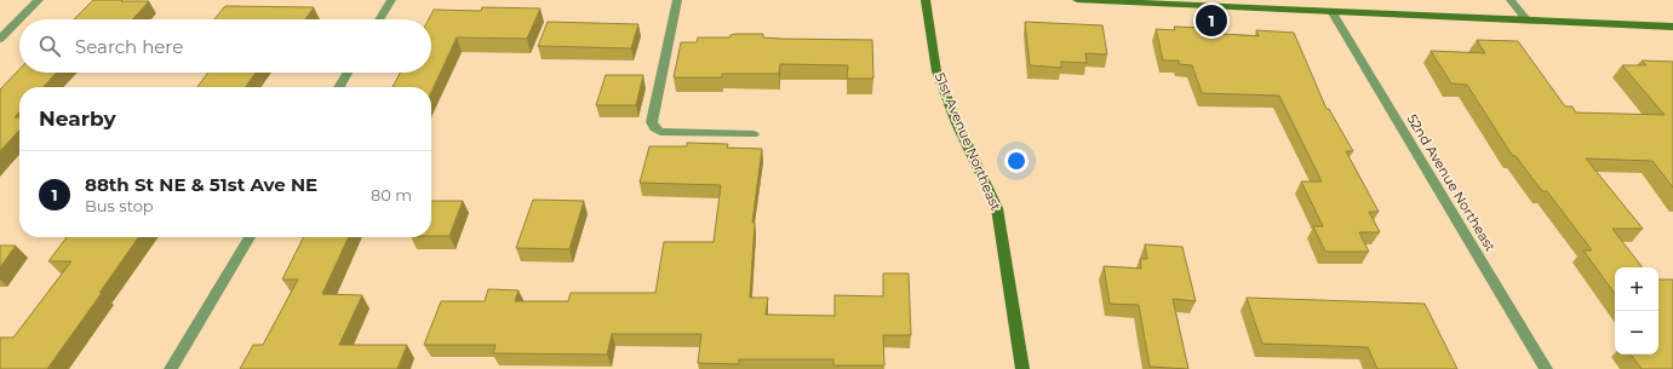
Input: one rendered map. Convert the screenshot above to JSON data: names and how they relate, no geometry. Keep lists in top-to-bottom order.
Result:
{
  "streets": {
    "main road": ["51st Avenue Northeast"],
    "street": ["52nd Avenue Northeast"]
  },
  "page": {
    "pins": "1",
    "search": "Search here",
    "heading": "Nearby",
    "list": [
      {
        "mark": "1",
        "name": "88th St NE & 51st Ave NE",
        "note": "Bus stop",
        "value": "80 m"
      }
    ],
    "map_buttons": ["+", "−"]
  }
}
